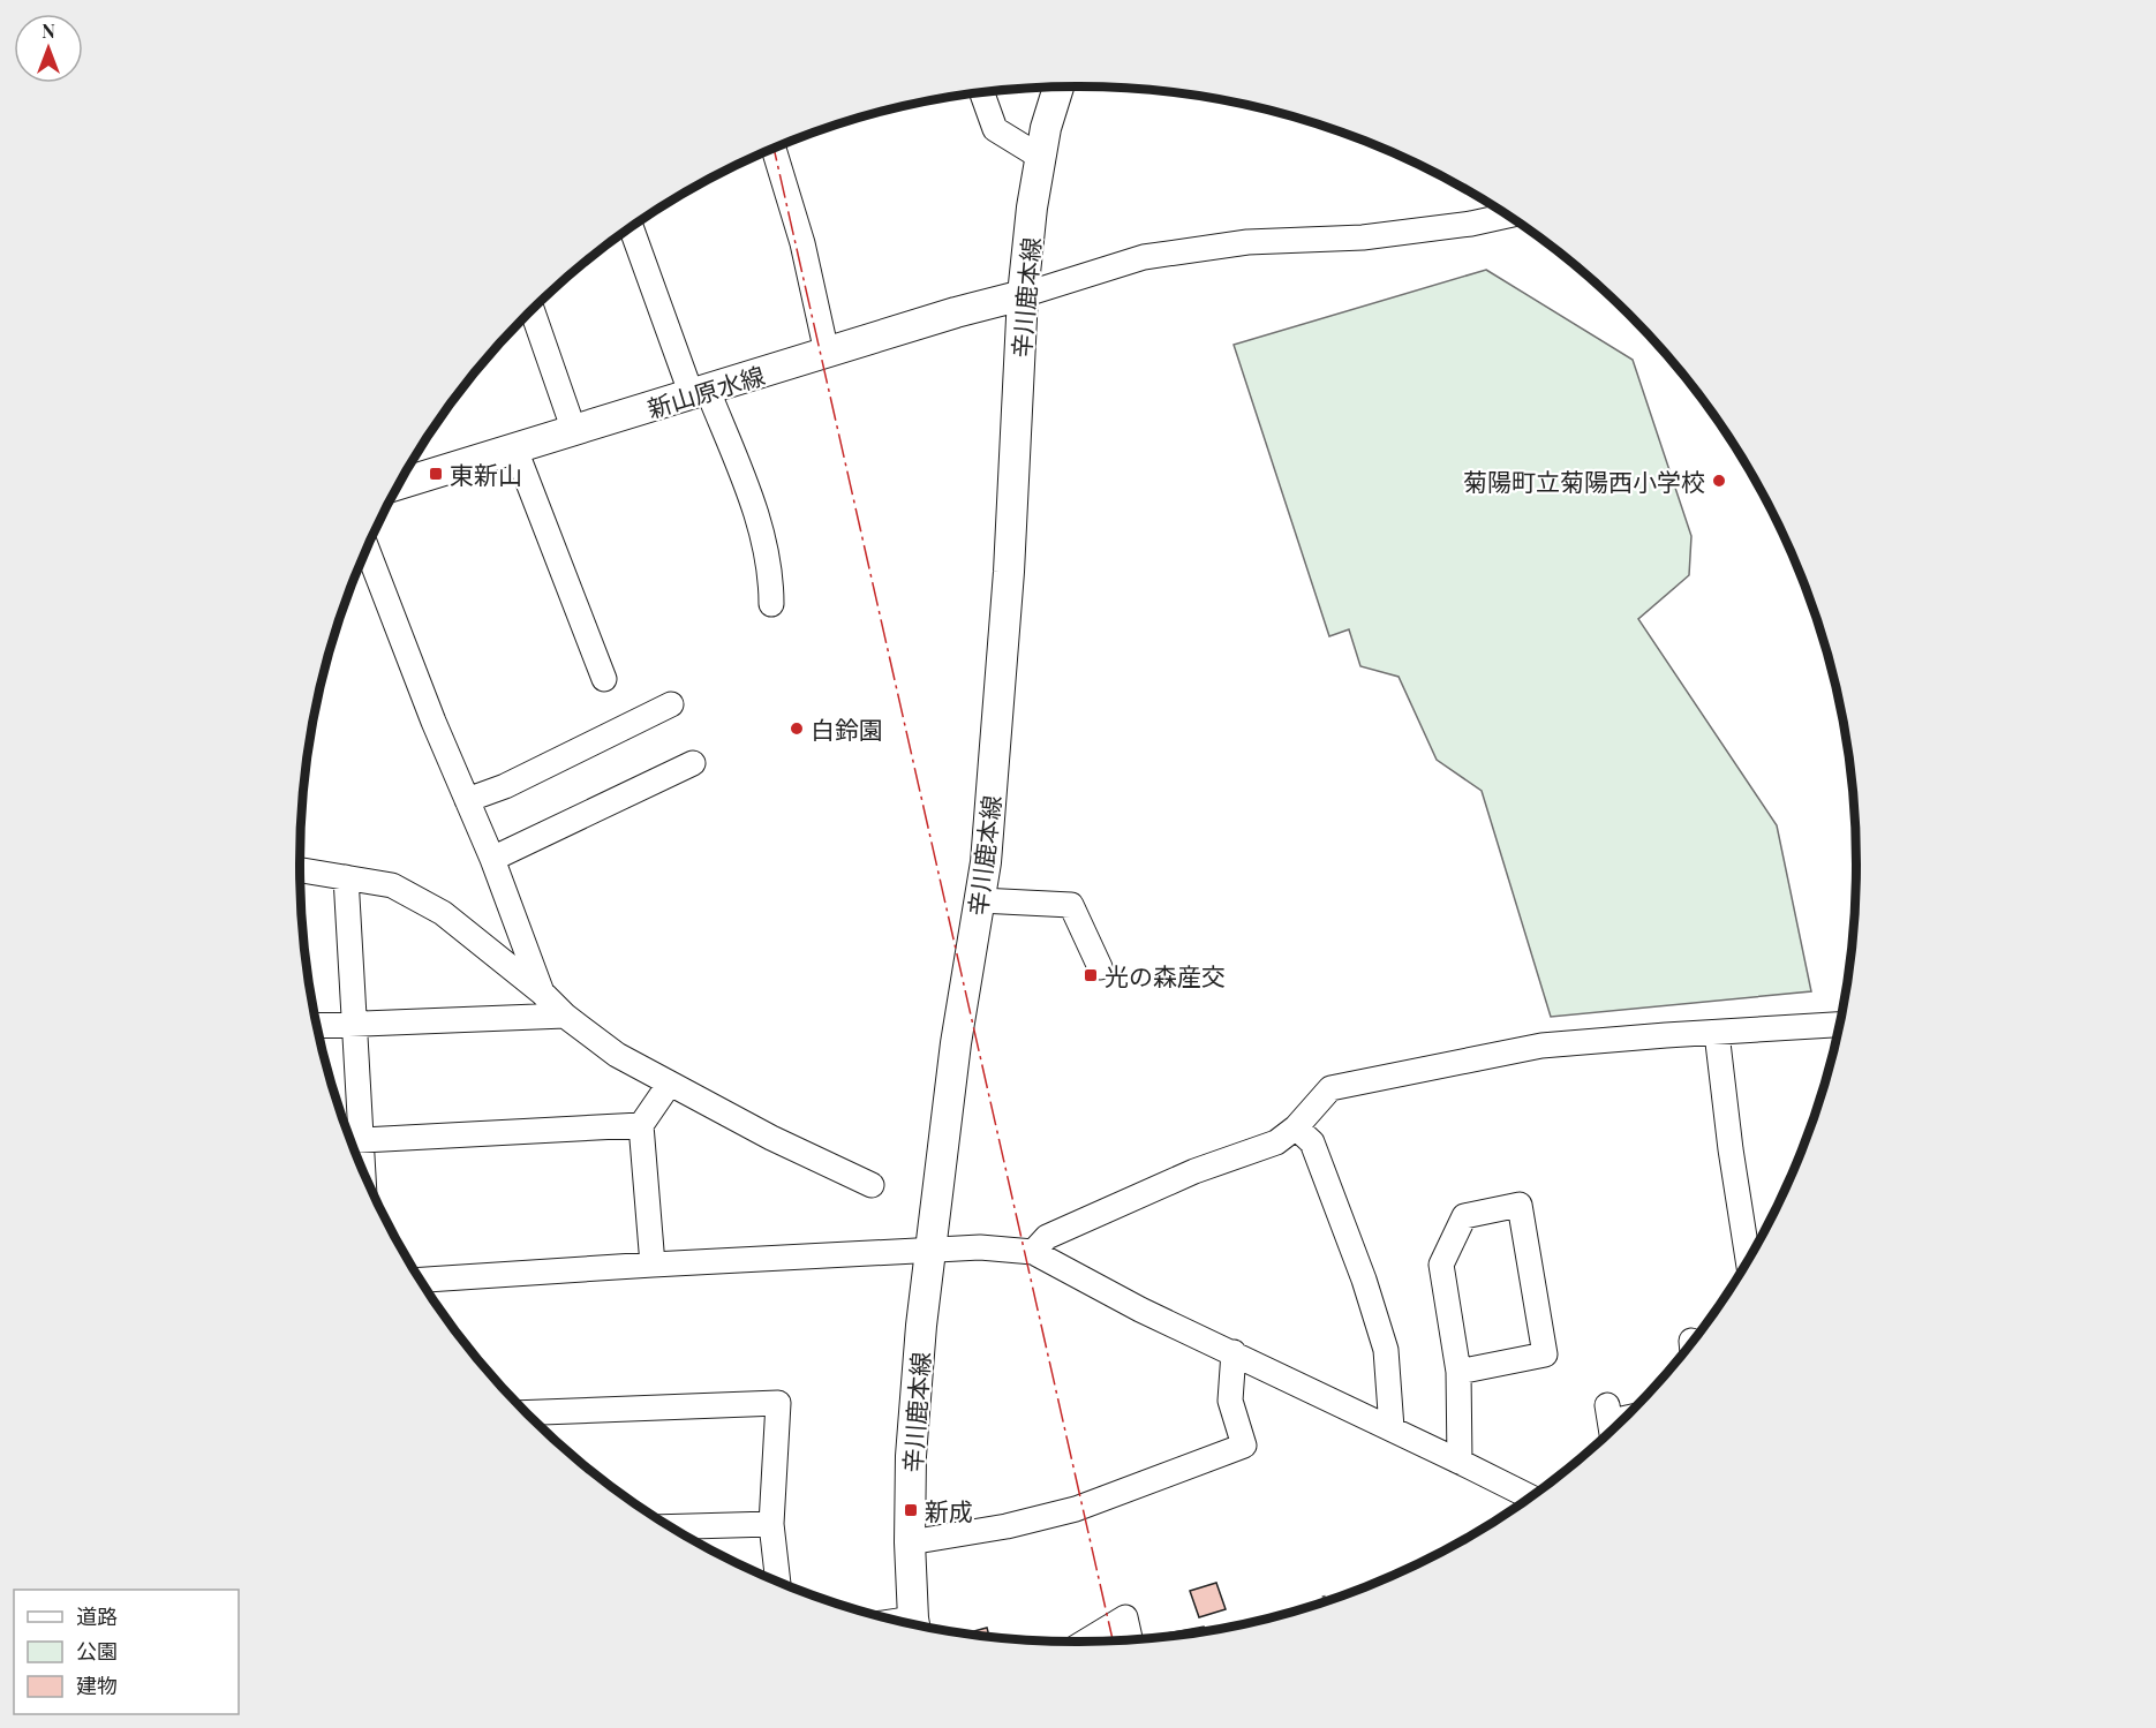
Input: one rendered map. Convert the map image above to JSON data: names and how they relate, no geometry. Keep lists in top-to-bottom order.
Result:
{
  "streets": {
    "main road": ["辛川鹿本線", "新山原水線"]
  },
  "crossings": [
    ["辛川鹿本線", "新山原水線"]
  ],
  "places": {
    "transit": ["東新山", "光の森産交", "新成"],
    "other": ["菊陽町立菊陽西小学校", "白鈴園"]
  },
  "legend": ["道路", "公園", "建物"],
  "north": "top"
}
